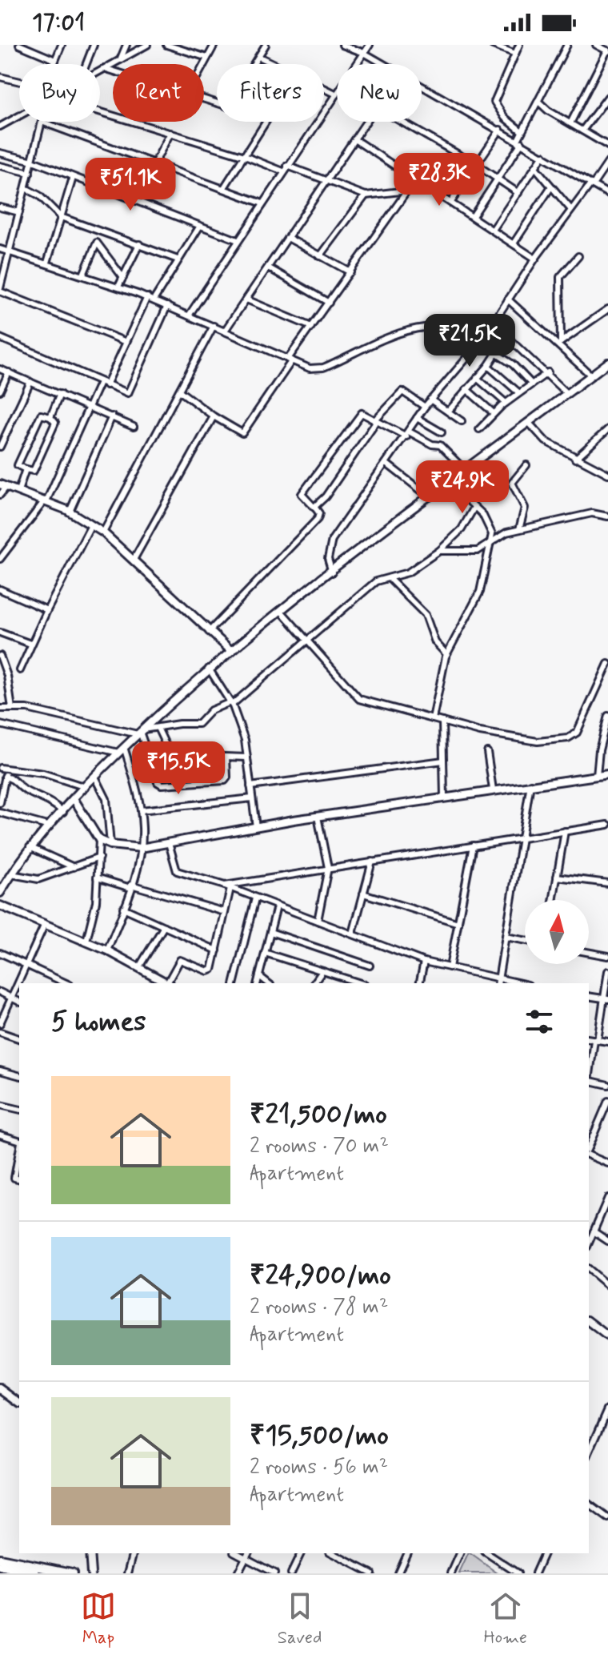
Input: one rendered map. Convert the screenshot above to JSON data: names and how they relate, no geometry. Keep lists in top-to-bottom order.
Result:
{
  "north": "top",
  "page": {
    "status": "17:01",
    "chip": [
      "Buy",
      "Rent",
      "Filters",
      "New"
    ],
    "price": [
      "₹28.3K",
      "₹51.1K",
      "₹21.5K",
      "₹24.9K",
      "₹15.5K"
    ],
    "heading": "5 homes",
    "list": [
      {
        "name": "₹21,500/mo",
        "note": "2 rooms · 70 m² · Apartment"
      },
      {
        "name": "₹24,900/mo",
        "note": "2 rooms · 78 m² · Apartment"
      },
      {
        "name": "₹15,500/mo",
        "note": "2 rooms · 56 m² · Apartment"
      }
    ],
    "tabs": ["Map", "Saved", "Home"]
  }
}
